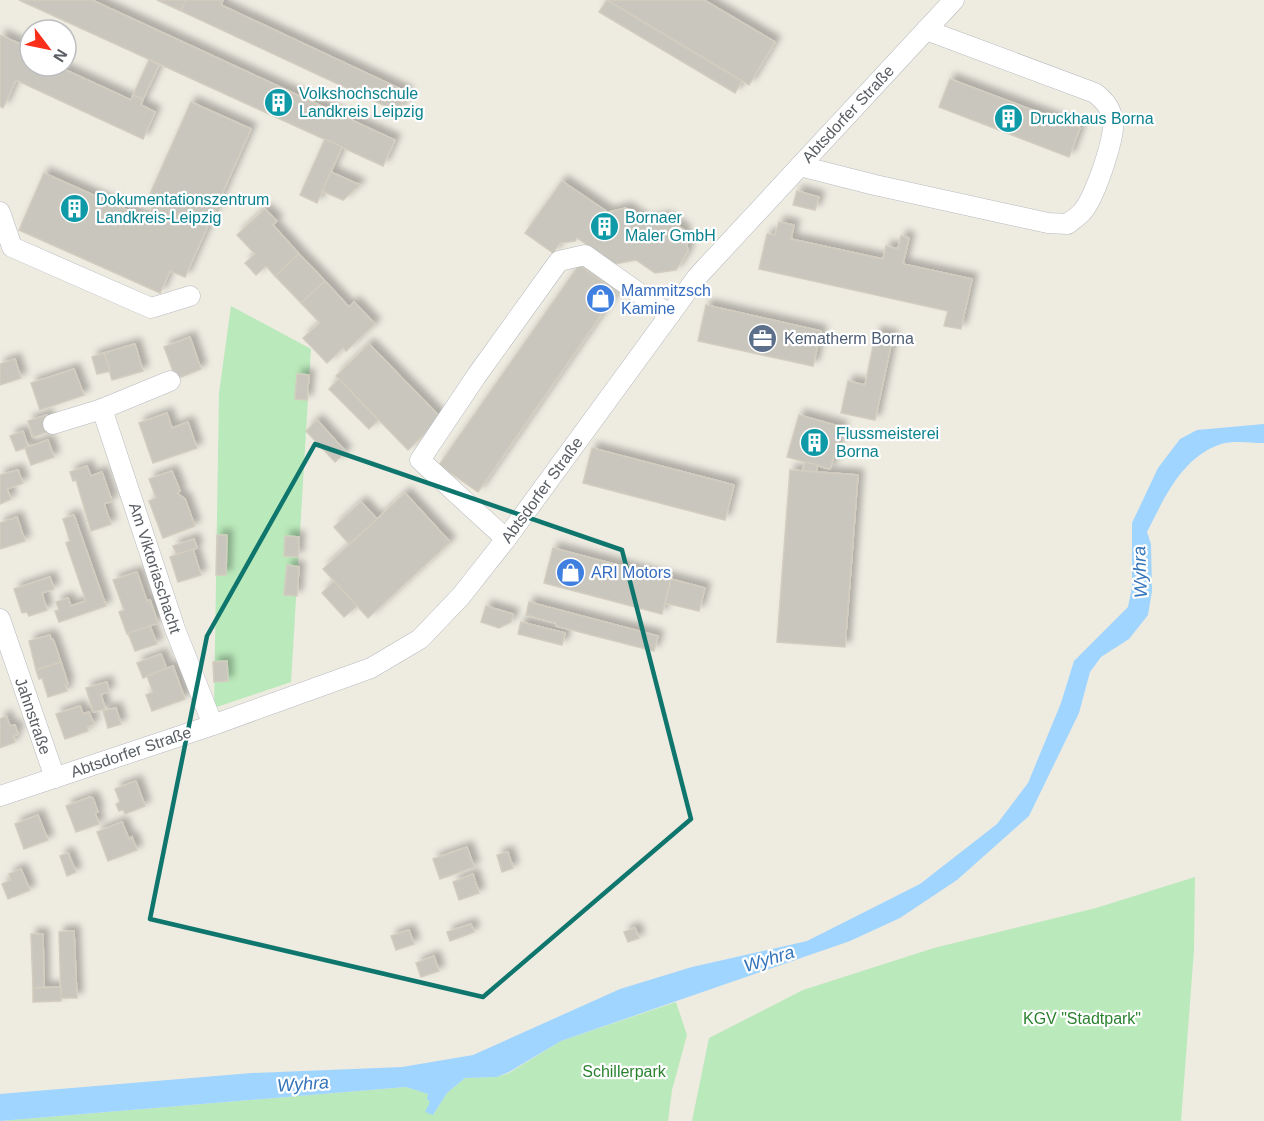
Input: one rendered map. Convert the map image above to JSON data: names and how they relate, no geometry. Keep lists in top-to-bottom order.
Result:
{
  "streets": {
    "street": ["Abtsdorfer Straße", "Am Viktoriaschacht", "Jahnstraße"]
  },
  "crossings": [
    ["Abtsdorfer Straße", "Am Viktoriaschacht"],
    ["Abtsdorfer Straße", "Jahnstraße"]
  ],
  "water": ["Wyhra"],
  "parks": ["KGV \"Stadtpark\"", "Schillerpark"],
  "places": {
    "building": [
      "Volkshochschule Landkreis Leipzig",
      "Druckhaus Borna",
      "Dokumentationszentrum Landkreis-Leipzig",
      "Bornaer Maler GmbH",
      "Flussmeisterei Borna"
    ],
    "shop": ["Mammitzsch Kamine", "ARI Motors"],
    "office": ["Kematherm Borna"]
  },
  "north": "bottom right"
}
